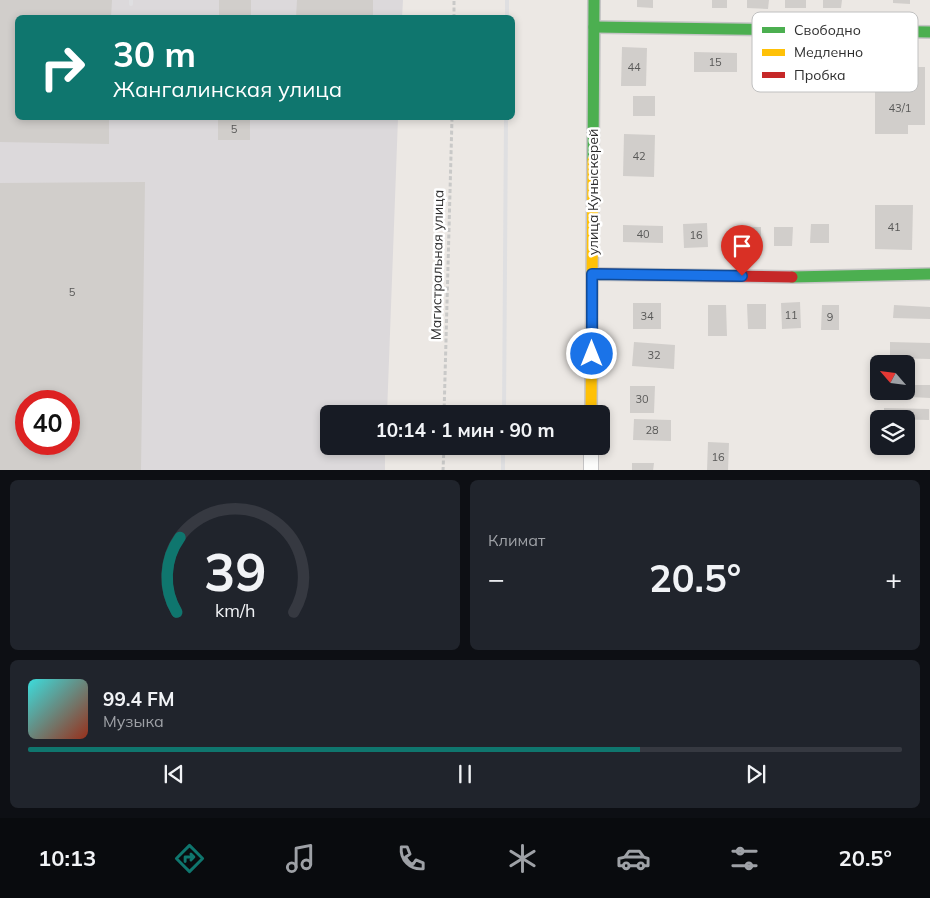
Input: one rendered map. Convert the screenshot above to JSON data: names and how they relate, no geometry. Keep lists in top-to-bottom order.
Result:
{
  "streets": {
    "street": ["улица Куныскерей"],
    "path": ["Магистральная улица"]
  },
  "house_numbers": [
    "15",
    "44",
    "43/1",
    "5",
    "42",
    "41",
    "40",
    "16",
    "5",
    "11",
    "34",
    "9",
    "32",
    "30",
    "28",
    "16"
  ],
  "legend": ["Свободно", "Медленно", "Пробка"],
  "north": "top left",
  "page": {
    "turn": ["30 m", "Жангалинская улица"],
    "limit": "40",
    "trip": "10:14 · 1 мин · 90 m",
    "tile": "Климат",
    "heat": ["−", "20.5°", "+"],
    "song": ["99.4 FM", "Музыка"],
    "tabs": ["10:13", "20.5°"],
    "gauge": ["39", "km/h"]
  }
}
